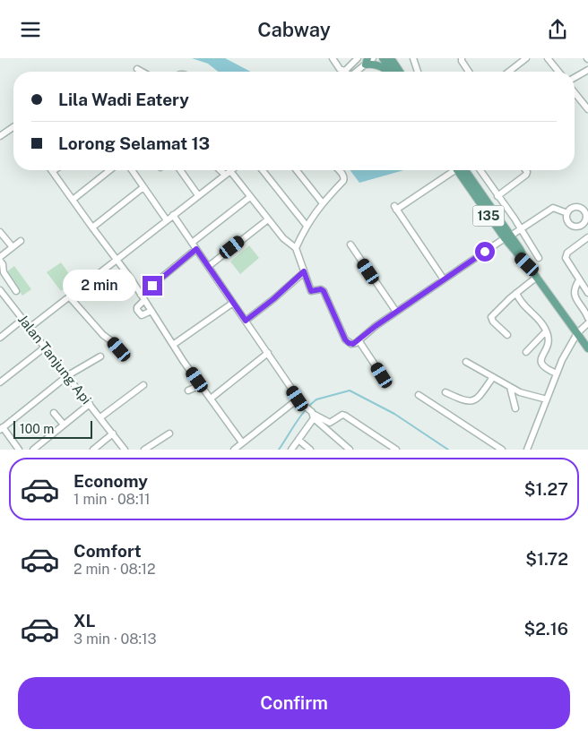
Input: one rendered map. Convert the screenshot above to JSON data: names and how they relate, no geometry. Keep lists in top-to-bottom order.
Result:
{
  "streets": {
    "main road": ["135"],
    "street": ["Jalan Tanjung Api"]
  },
  "scale_bar": "100 m",
  "page": {
    "header": "Cabway",
    "banner": ["Lila Wadi Eatery", "Lorong Selamat 13"],
    "bubble": "2 min",
    "scale": "100 m",
    "list": [
      {
        "name": "Economy",
        "note": "1 min · 08:11",
        "value": "$1.27"
      },
      {
        "name": "Comfort",
        "note": "2 min · 08:12",
        "value": "$1.72"
      },
      {
        "name": "XL",
        "note": "3 min · 08:13",
        "value": "$2.16"
      }
    ],
    "buttons": "Confirm"
  }
}
